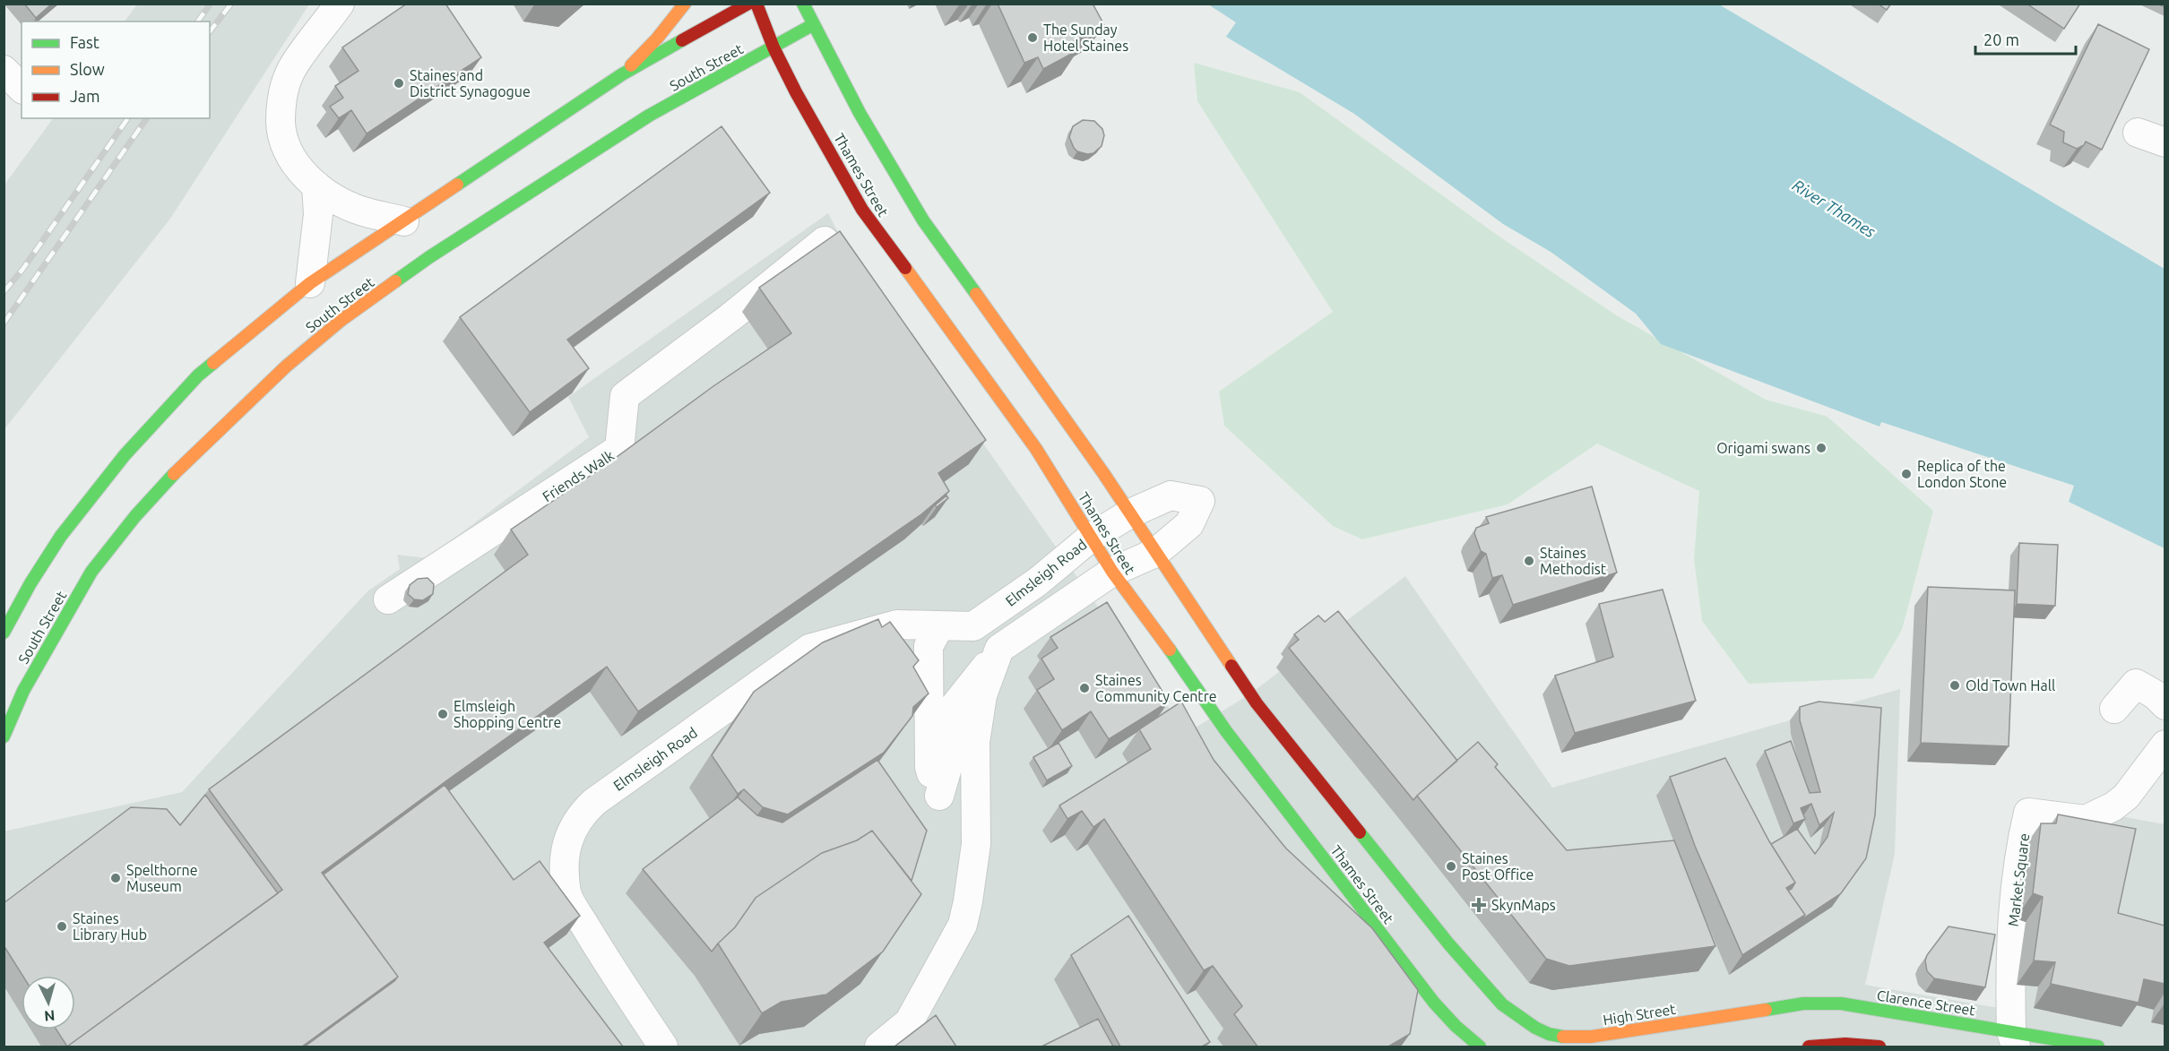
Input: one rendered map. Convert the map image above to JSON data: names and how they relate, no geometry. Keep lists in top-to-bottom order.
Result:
{
  "streets": {
    "main road": [
      "South Street",
      "Thames Street",
      "Clarence Street",
      "High Street"
    ],
    "street": ["Friends Walk", "Elmsleigh Road", "Market Square"]
  },
  "crossings": [
    ["South Street", "Thames Street"],
    ["Thames Street", "Elmsleigh Road"],
    ["Thames Street", "High Street"],
    ["Market Square", "Clarence Street"],
    ["Clarence Street", "High Street"]
  ],
  "water": ["River Thames"],
  "places": {
    "other": [
      "The Sunday Hotel Staines",
      "Staines and District Synagogue",
      "Origami swans",
      "Replica of the London Stone",
      "Staines Methodist",
      "Old Town Hall",
      "Staines Community Centre",
      "Elmsleigh Shopping Centre",
      "Staines Post Office",
      "Spelthorne Museum",
      "Staines Library Hub"
    ],
    "health": ["SkynMaps"]
  },
  "legend": ["Fast", "Slow", "Jam"],
  "scale_bar": "20 m",
  "north": "bottom"
}
